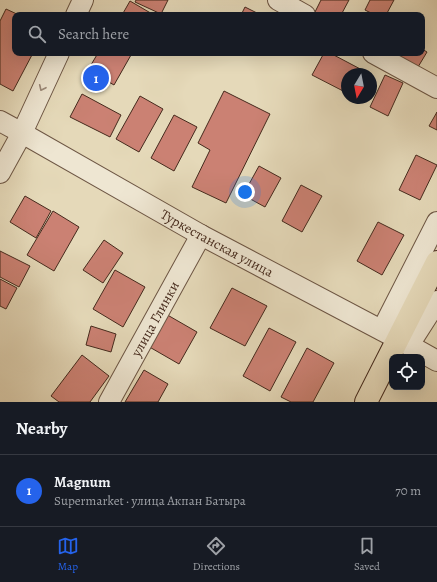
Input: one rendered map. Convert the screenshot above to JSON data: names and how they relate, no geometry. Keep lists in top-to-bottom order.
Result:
{
  "streets": {
    "street": ["Туркестанская улица", "улица Глинки"]
  },
  "crossings": [
    ["Туркестанская улица", "улица Глинки"]
  ],
  "north": "bottom",
  "page": {
    "search": "Search here",
    "pins": "1",
    "heading": "Nearby",
    "list": [
      {
        "mark": "1",
        "name": "Magnum",
        "note": "Supermarket · улица Акпан Батыра",
        "value": "70 m"
      }
    ],
    "nav": ["Map", "Directions", "Saved"]
  }
}
